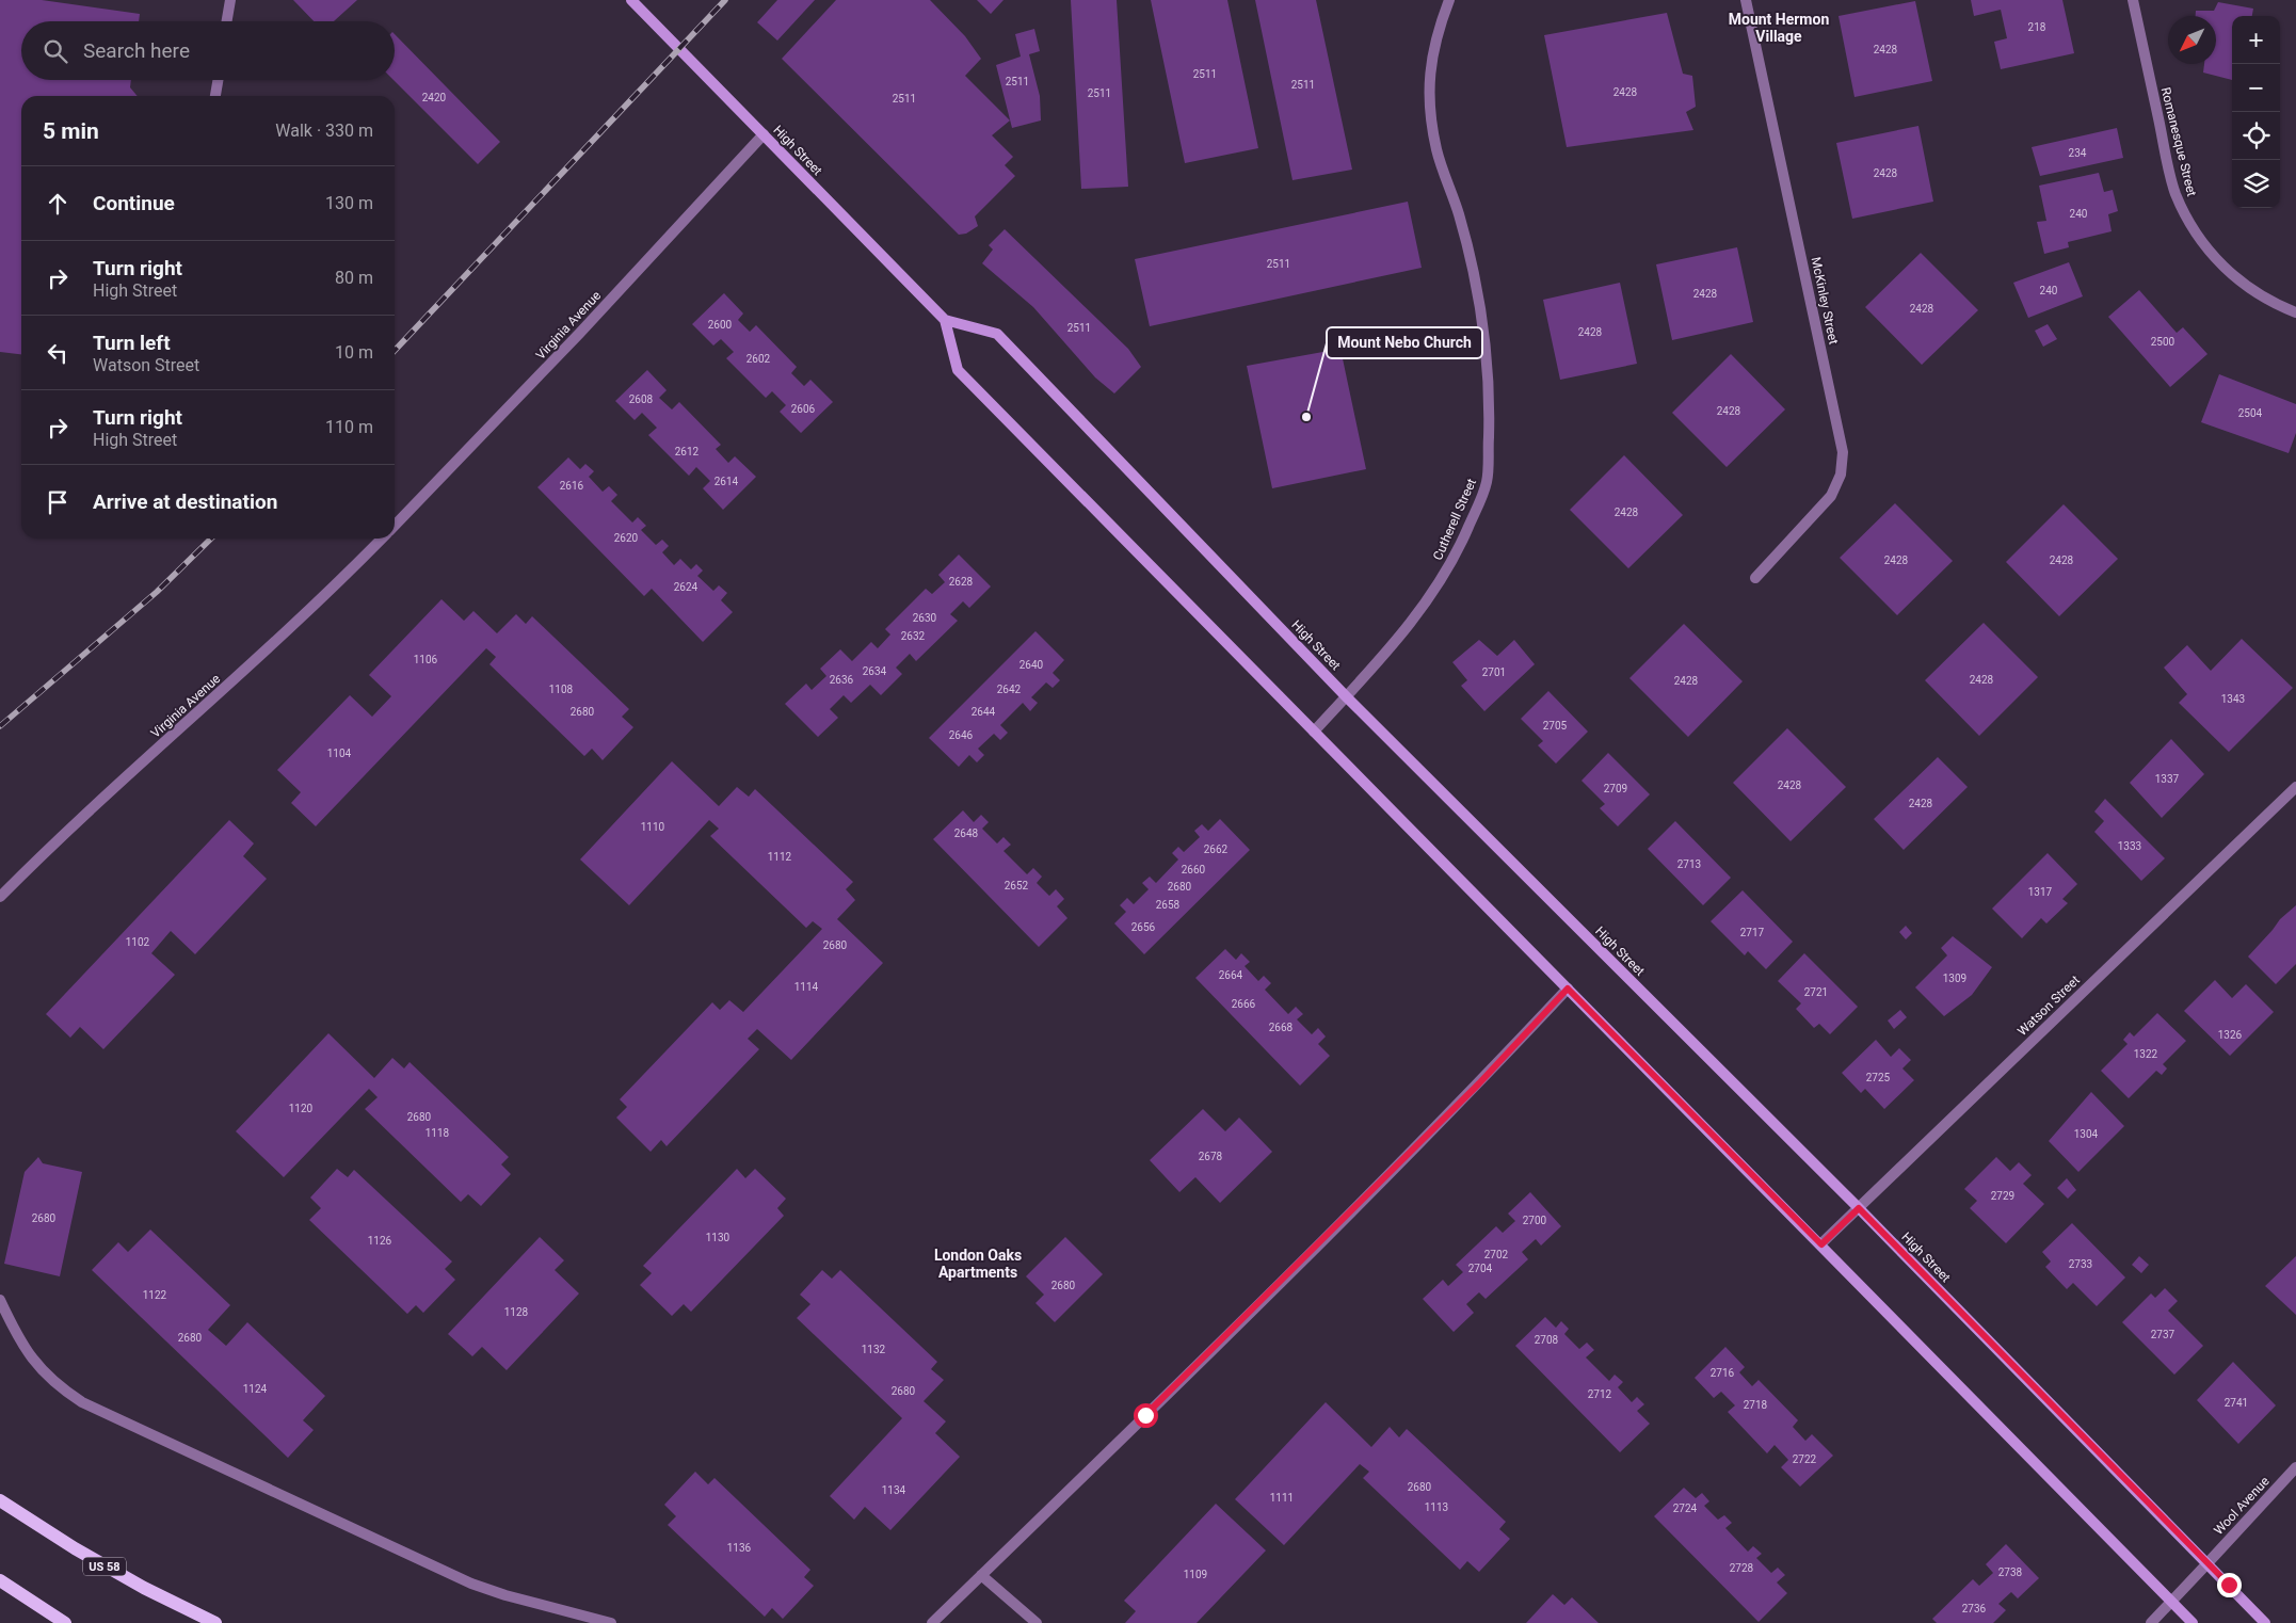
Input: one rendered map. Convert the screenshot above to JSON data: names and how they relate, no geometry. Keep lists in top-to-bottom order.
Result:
{
  "streets": {
    "main road": ["High Street", "US 58"],
    "street": [
      "Romanesque Street",
      "McKinley Street",
      "Virginia Avenue",
      "Cutherell Street",
      "Watson Street",
      "Wool Avenue"
    ]
  },
  "crossings": [
    ["High Street", "Virginia Avenue"],
    ["High Street", "Cutherell Street"],
    ["High Street", "Watson Street"],
    ["High Street", "Wool Avenue"]
  ],
  "districts": ["Mount Hermon Village", "London Oaks Apartments"],
  "places": ["Mount Nebo Church"],
  "house_numbers": [
    "218",
    "2428",
    "2511",
    "2511",
    "2511",
    "2428",
    "2511",
    "2420",
    "2511",
    "234",
    "2428",
    "240",
    "2511",
    "240",
    "2428",
    "2428",
    "2600",
    "2511",
    "2428",
    "2500",
    "2602",
    "2608",
    "2606",
    "2428",
    "2504",
    "2612",
    "2614",
    "2616",
    "2428",
    "2620",
    "2428",
    "2428",
    "2628",
    "2624",
    "2630",
    "2632",
    "1106",
    "2640",
    "2634",
    "2701",
    "2636",
    "2428",
    "2428",
    "1108",
    "2642",
    "1343",
    "2680",
    "2644",
    "2705",
    "2646",
    "1104",
    "1337",
    "2428",
    "2709",
    "2428",
    "1110",
    "2648",
    "1333",
    "2662",
    "1112",
    "2713",
    "2660",
    "2652",
    "2680",
    "1317",
    "2658",
    "2656",
    "2717",
    "1102",
    "2680",
    "2664",
    "1309",
    "1114",
    "2721",
    "2666",
    "2668",
    "1326",
    "1322",
    "2725",
    "1120",
    "2680",
    "1118",
    "1304",
    "2678",
    "2729",
    "2680",
    "2700",
    "1130",
    "1126",
    "2702",
    "2733",
    "2704",
    "2680",
    "1122",
    "1128",
    "2737",
    "2680",
    "2708",
    "1132",
    "2716",
    "1124",
    "2680",
    "2712",
    "2741",
    "2718",
    "2722",
    "2680",
    "1134",
    "1111",
    "1113",
    "2724",
    "1136",
    "2728",
    "2738",
    "1109",
    "2736"
  ],
  "north": "bottom left",
  "page": {
    "map_buttons": ["+", "−"],
    "search": "Search here",
    "heading": ["5 min", "Walk · 330 m"],
    "list": [
      ["Continue", "130 m"],
      ["Turn right", "High Street", "80 m"],
      ["Turn left", "Watson Street", "10 m"],
      ["Turn right", "High Street", "110 m"],
      "Arrive at destination"
    ]
  }
}
